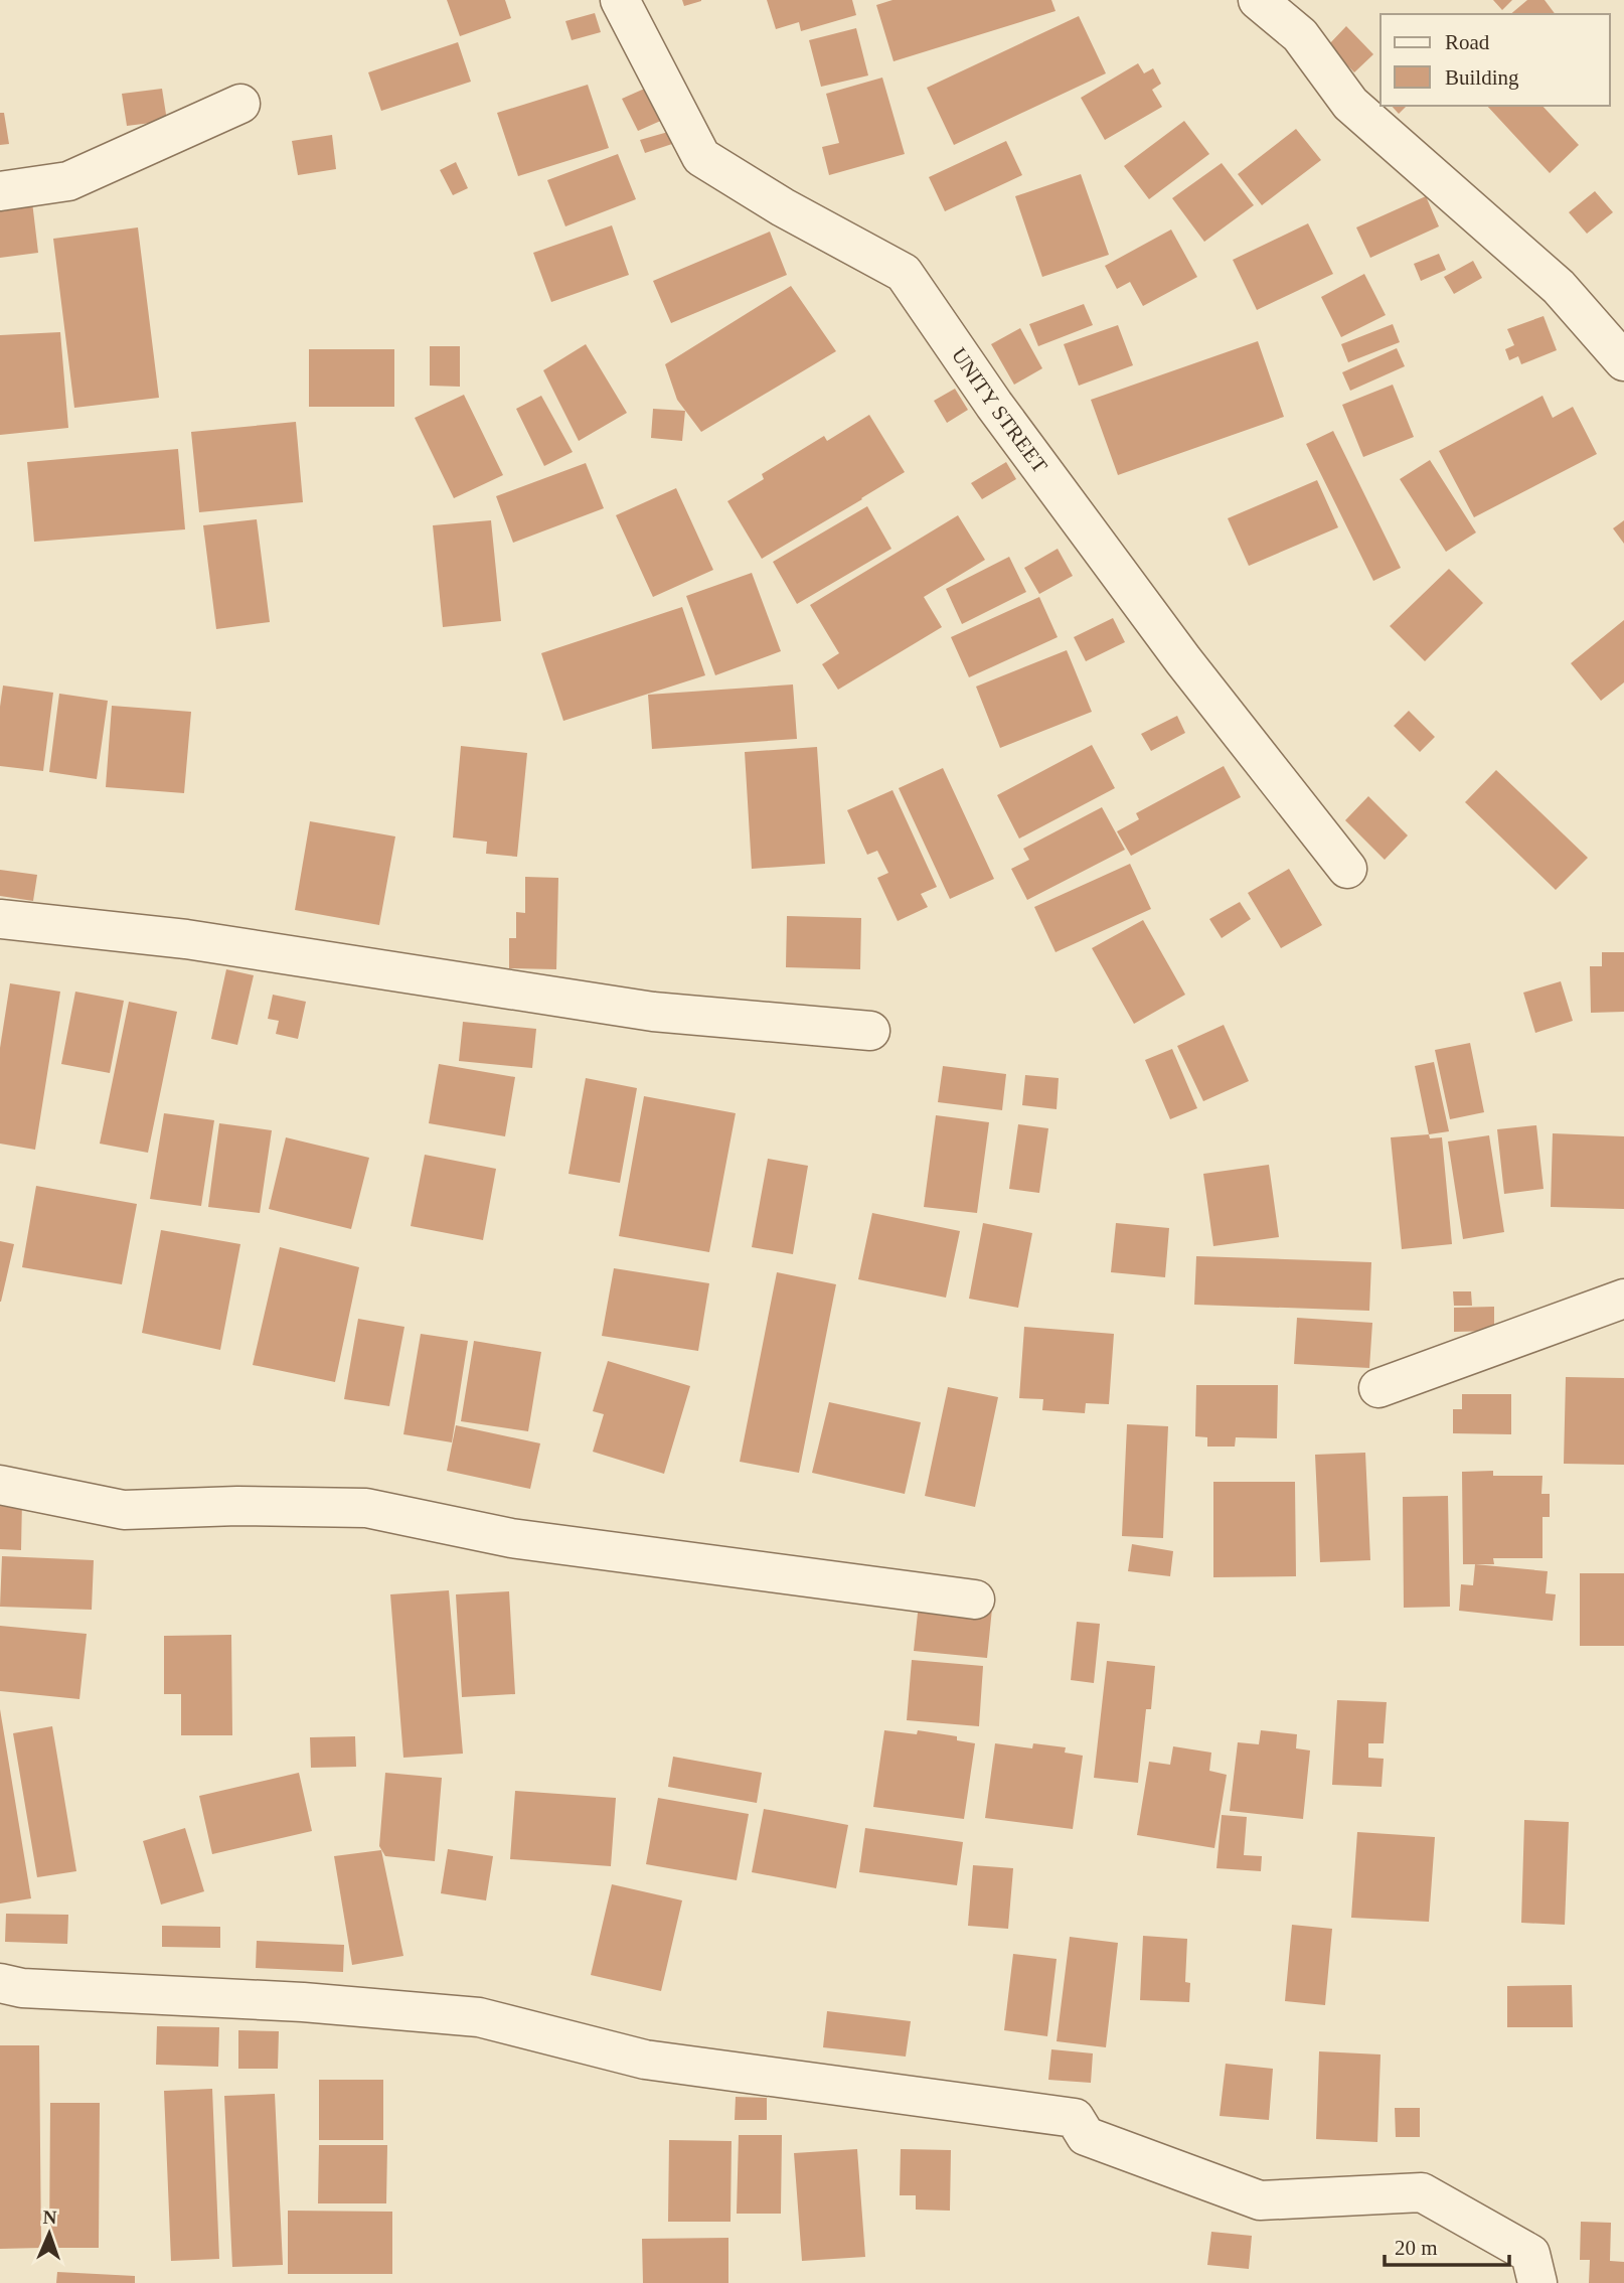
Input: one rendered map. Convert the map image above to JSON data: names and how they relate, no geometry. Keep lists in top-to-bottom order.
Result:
{
  "streets": {
    "street": ["UNITY STREET"]
  },
  "legend": ["Road", "Building"],
  "scale_bar": "20 m",
  "north": "top"
}
